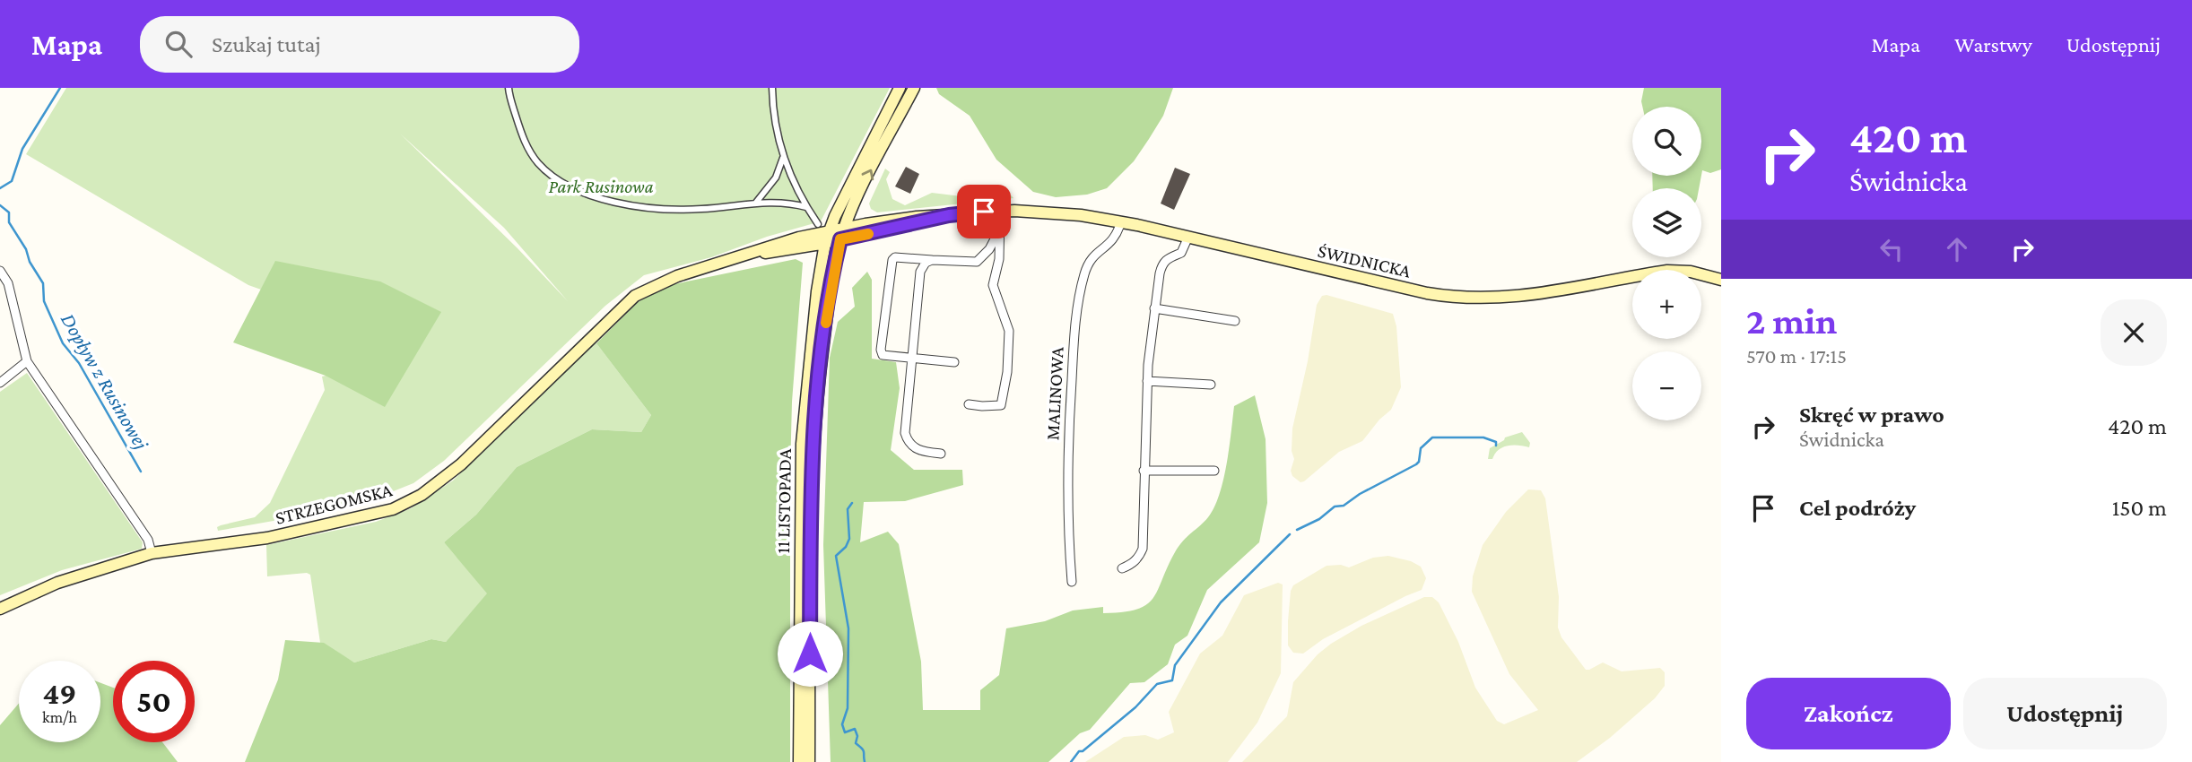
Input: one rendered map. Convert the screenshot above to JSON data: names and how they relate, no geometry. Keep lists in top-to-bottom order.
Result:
{
  "streets": {
    "main road": ["ŚWIDNICKA", "11 LISTOPADA", "STRZEGOMSKA"],
    "street": ["MALINOWA"]
  },
  "crossings": [
    ["ŚWIDNICKA", "MALINOWA"],
    ["ŚWIDNICKA", "11 LISTOPADA"],
    ["ŚWIDNICKA", "STRZEGOMSKA"],
    ["11 LISTOPADA", "STRZEGOMSKA"]
  ],
  "water": ["Dopływ z Rusinowej"],
  "parks": ["Park Rusinowa"],
  "page": {
    "header": "Mapa",
    "search": "Szukaj tutaj",
    "nav": ["Mapa", "Warstwy", "Udostępnij"],
    "turn": ["420 m", "Świdnicka"],
    "map_buttons": ["+", "−"],
    "heading": ["2 min", "570 m · 17:15"],
    "list": [
      {
        "name": "Skręć w prawo",
        "note": "Świdnicka",
        "value": "420 m"
      },
      {
        "name": "Cel podróży",
        "value": "150 m"
      }
    ],
    "speed": "49 km/h",
    "limit": "50",
    "buttons": ["Zakończ", "Udostępnij"]
  }
}
